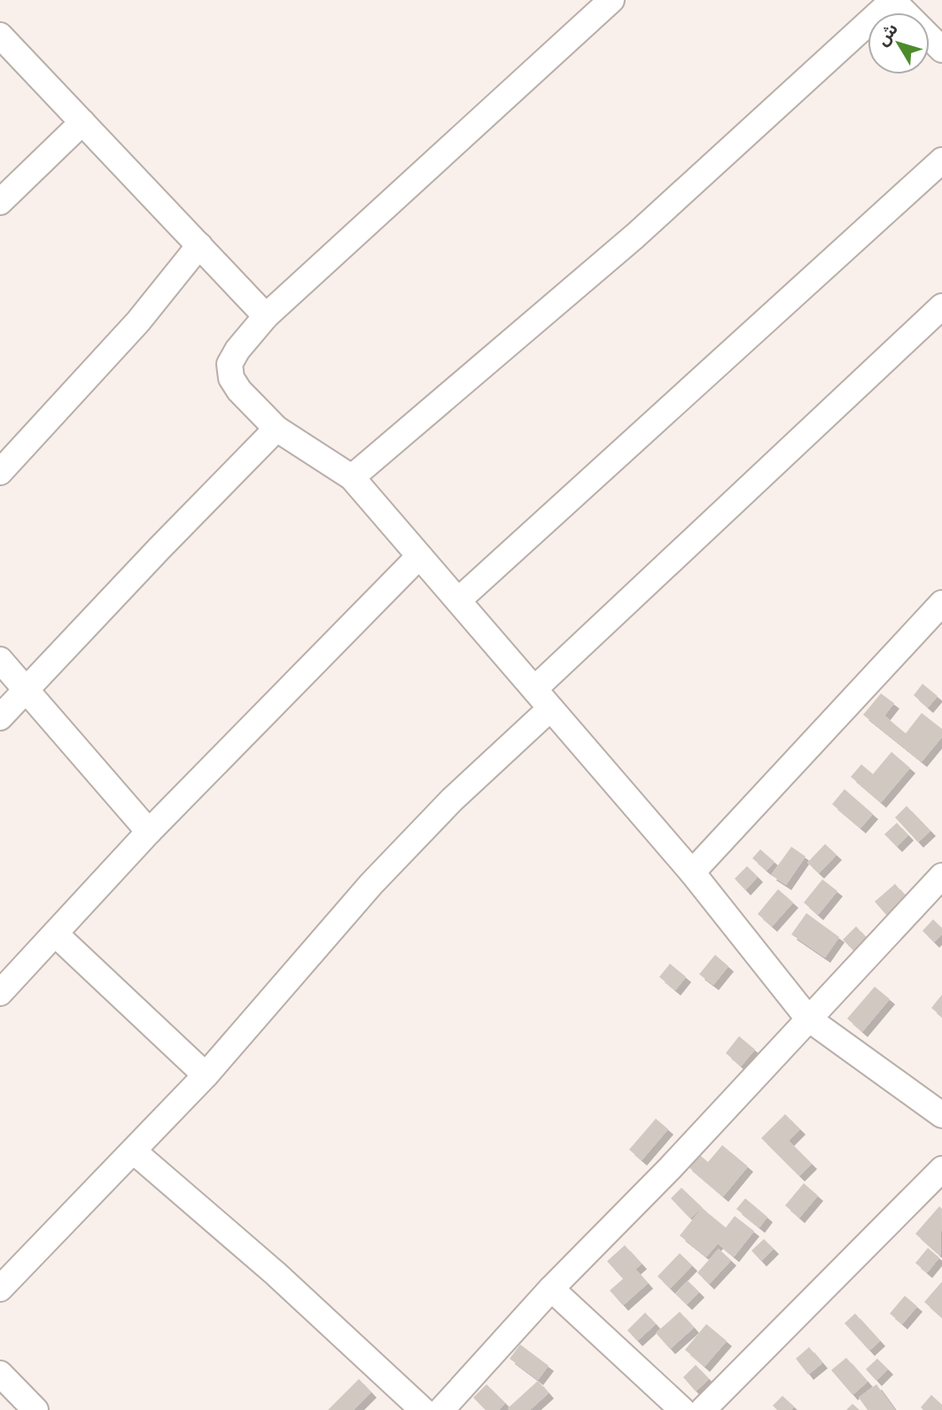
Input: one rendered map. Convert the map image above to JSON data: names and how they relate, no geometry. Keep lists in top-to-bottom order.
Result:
{
  "north": "top left"
}
